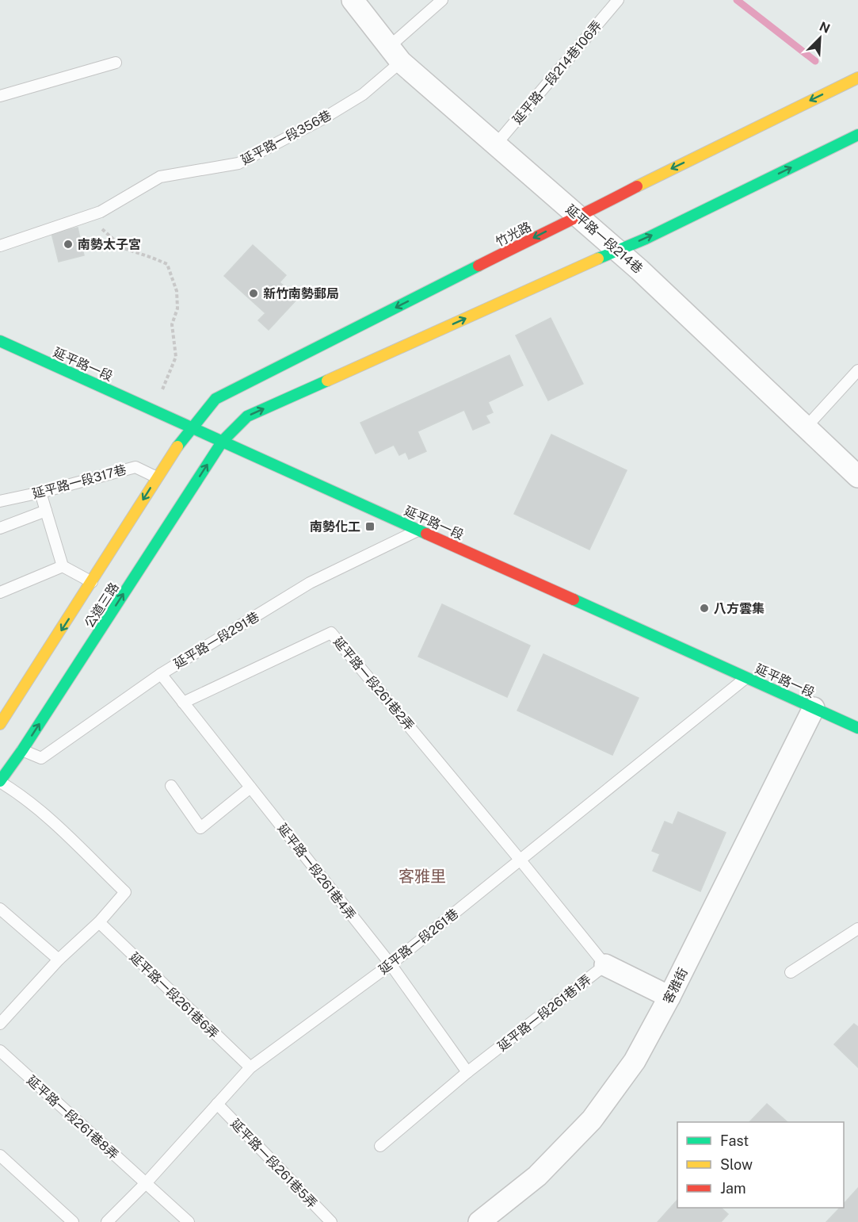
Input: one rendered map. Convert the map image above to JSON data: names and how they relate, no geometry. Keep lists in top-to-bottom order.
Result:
{
  "streets": {
    "street": [
      "竹光路",
      "延平路一段214巷",
      "延平路一段",
      "公道三路",
      "客雅街"
    ],
    "lane": [
      "延平路一段214巷106弄",
      "延平路一段356巷",
      "延平路一段317巷",
      "延平路一段291巷",
      "延平路一段261巷2弄",
      "延平路一段261巷4弄",
      "延平路一段261巷",
      "延平路一段261巷6弄",
      "延平路一段261巷1弄",
      "延平路一段261巷8弄",
      "延平路一段261巷5弄"
    ]
  },
  "crossings": [
    ["延平路一段214巷106弄", "延平路一段214巷"],
    ["延平路一段356巷", "延平路一段214巷"],
    ["竹光路", "延平路一段214巷"],
    ["竹光路", "延平路一段"],
    ["竹光路", "公道三路"],
    ["延平路一段", "公道三路"],
    ["延平路一段", "延平路一段291巷"],
    ["延平路一段", "延平路一段261巷"],
    ["延平路一段", "客雅街"],
    ["延平路一段317巷", "公道三路"],
    ["公道三路", "延平路一段291巷"],
    ["延平路一段291巷", "延平路一段261巷4弄"],
    ["延平路一段261巷2弄", "延平路一段261巷4弄"],
    ["延平路一段261巷2弄", "延平路一段261巷"],
    ["延平路一段261巷2弄", "延平路一段261巷1弄"],
    ["延平路一段261巷4弄", "延平路一段261巷"],
    ["延平路一段261巷4弄", "延平路一段261巷1弄"],
    ["延平路一段261巷", "延平路一段261巷6弄"],
    ["延平路一段261巷", "延平路一段261巷1弄"],
    ["延平路一段261巷", "延平路一段261巷8弄"],
    ["延平路一段261巷", "延平路一段261巷5弄"]
  ],
  "districts": ["客雅里"],
  "places": {
    "other": ["南勢太子宮", "新竹南勢郵局", "八方雲集"],
    "transit": ["南勢化工"]
  },
  "legend": ["Fast", "Slow", "Jam"],
  "north": "top right"
}
